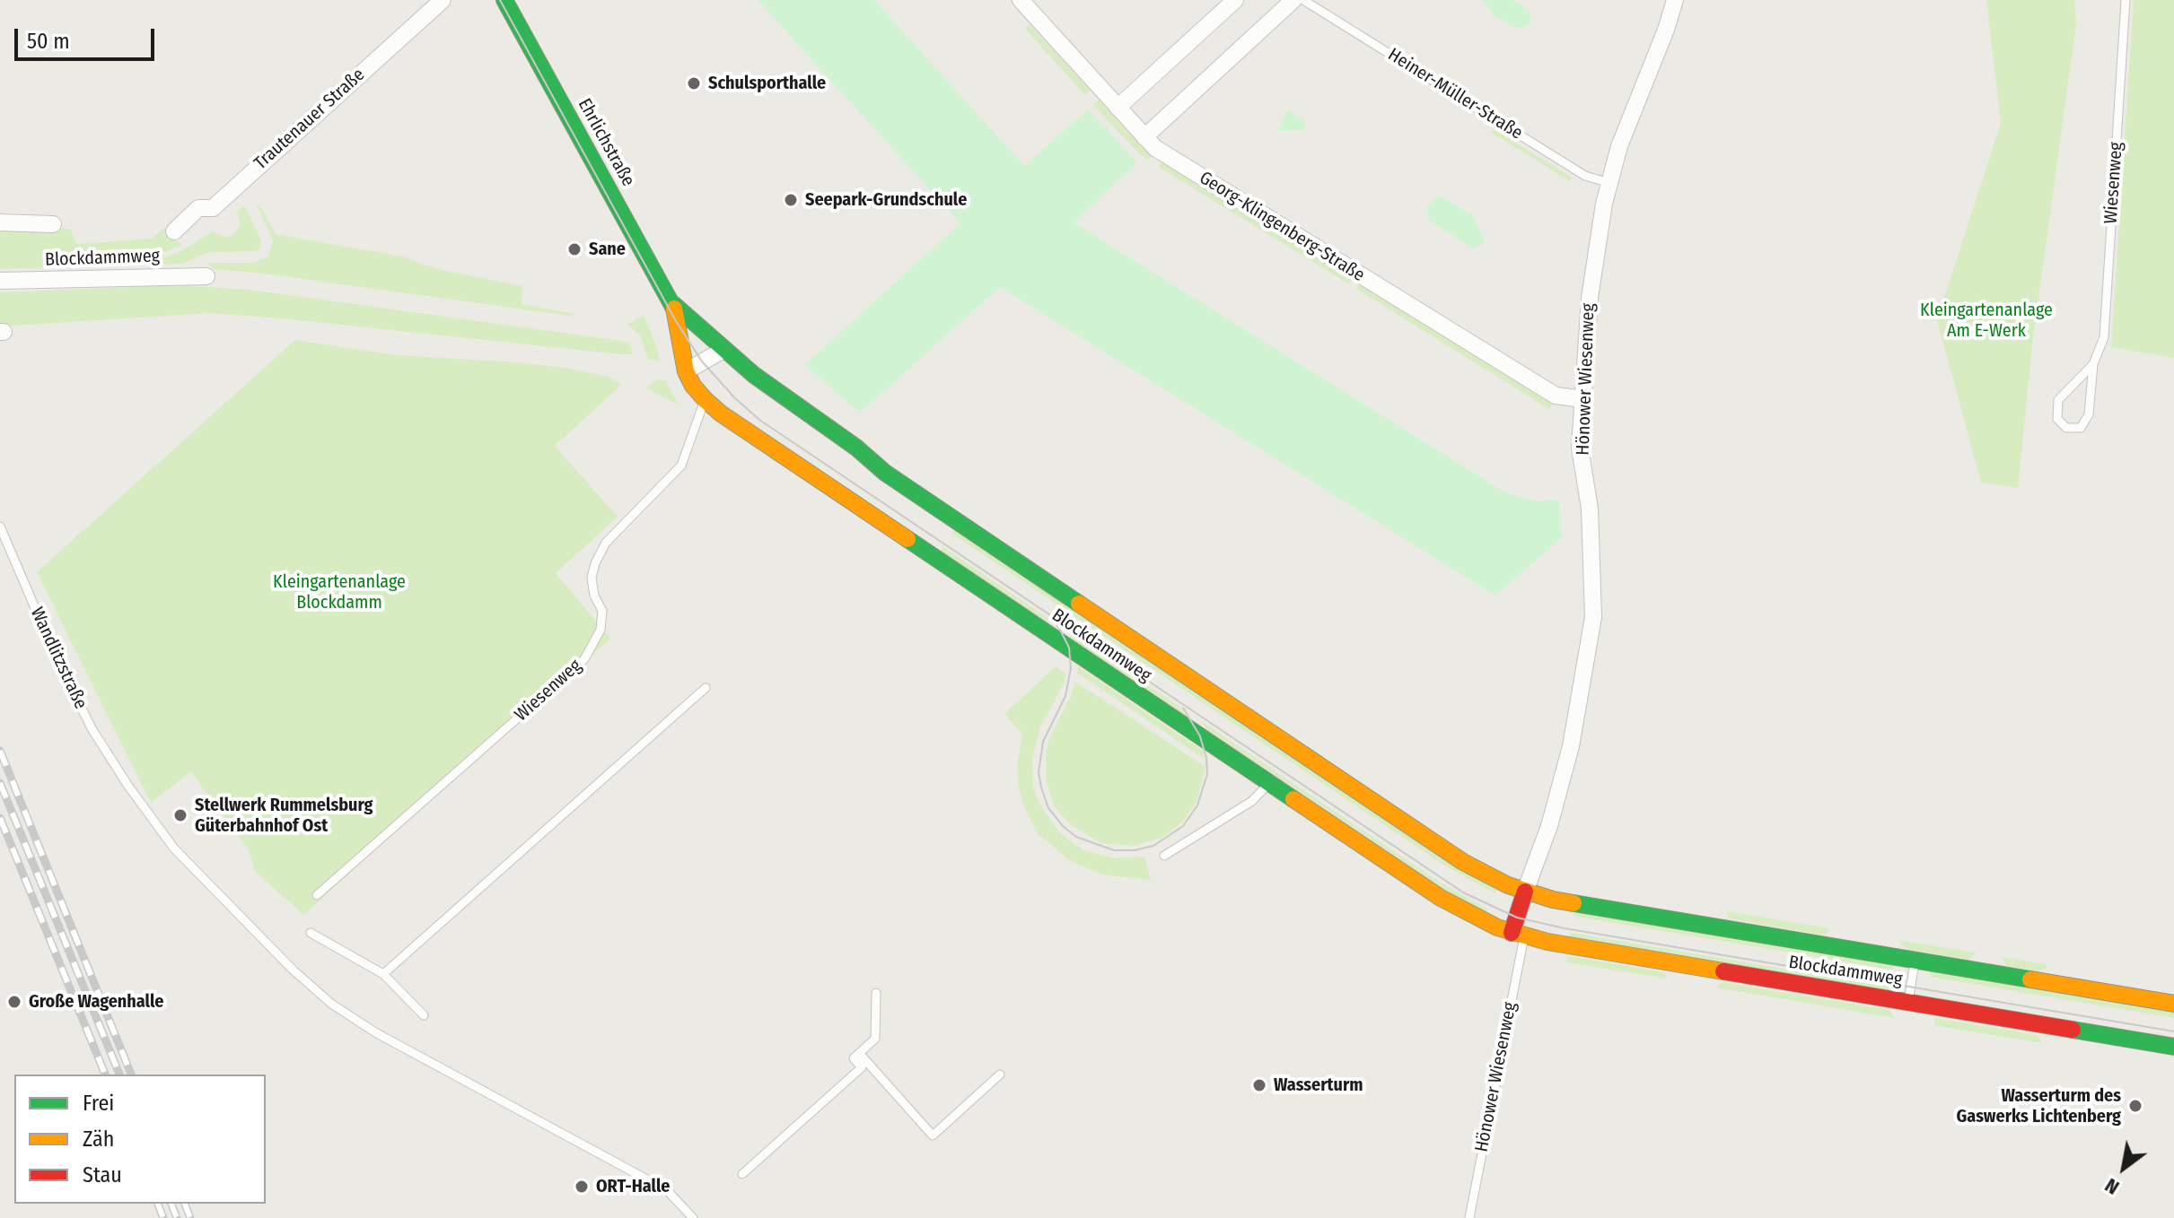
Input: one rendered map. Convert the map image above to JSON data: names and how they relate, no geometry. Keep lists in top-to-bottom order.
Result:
{
  "streets": {
    "street": [
      "Trautenauer Straße",
      "Ehrlichstraße",
      "Georg-Klingenberg-Straße",
      "Blockdammweg",
      "Hönower Wiesenweg"
    ],
    "lane": ["Heiner-Müller-Straße", "Wiesenweg", "Wandlitzstraße"]
  },
  "crossings": [
    ["Heiner-Müller-Straße", "Hönower Wiesenweg"],
    ["Ehrlichstraße", "Blockdammweg"],
    ["Wiesenweg", "Blockdammweg"],
    ["Georg-Klingenberg-Straße", "Hönower Wiesenweg"],
    ["Blockdammweg", "Hönower Wiesenweg"]
  ],
  "parks": ["Kleingartenanlage Am E-Werk", "Kleingartenanlage Blockdamm"],
  "places": [
    "Schulsporthalle",
    "Seepark-Grundschule",
    "Sane",
    "Stellwerk Rummelsburg Güterbahnhof Ost",
    "Große Wagenhalle",
    "Wasserturm",
    "Wasserturm des Gaswerks Lichtenberg",
    "ORT-Halle"
  ],
  "legend": ["Frei", "Zäh", "Stau"],
  "scale_bar": "50 m",
  "north": "bottom left"
}
